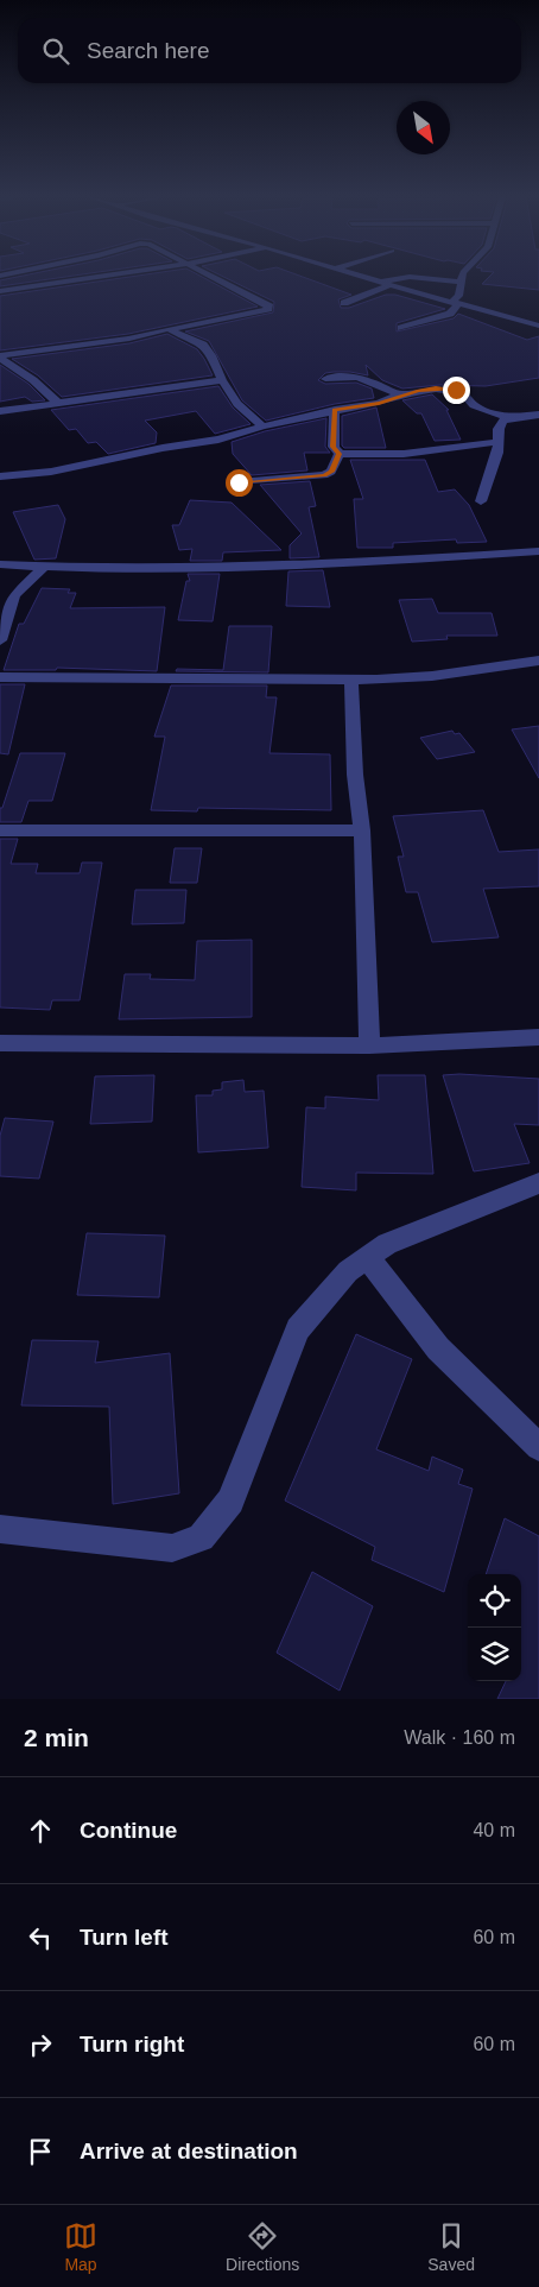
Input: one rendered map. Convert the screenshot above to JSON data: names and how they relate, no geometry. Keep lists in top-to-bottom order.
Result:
{
  "north": "bottom right",
  "page": {
    "search": "Search here",
    "heading": ["2 min", "Walk · 160 m"],
    "list": [
      ["Continue", "40 m"],
      ["Turn left", "60 m"],
      ["Turn right", "60 m"],
      "Arrive at destination"
    ],
    "nav": ["Map", "Directions", "Saved"]
  }
}
